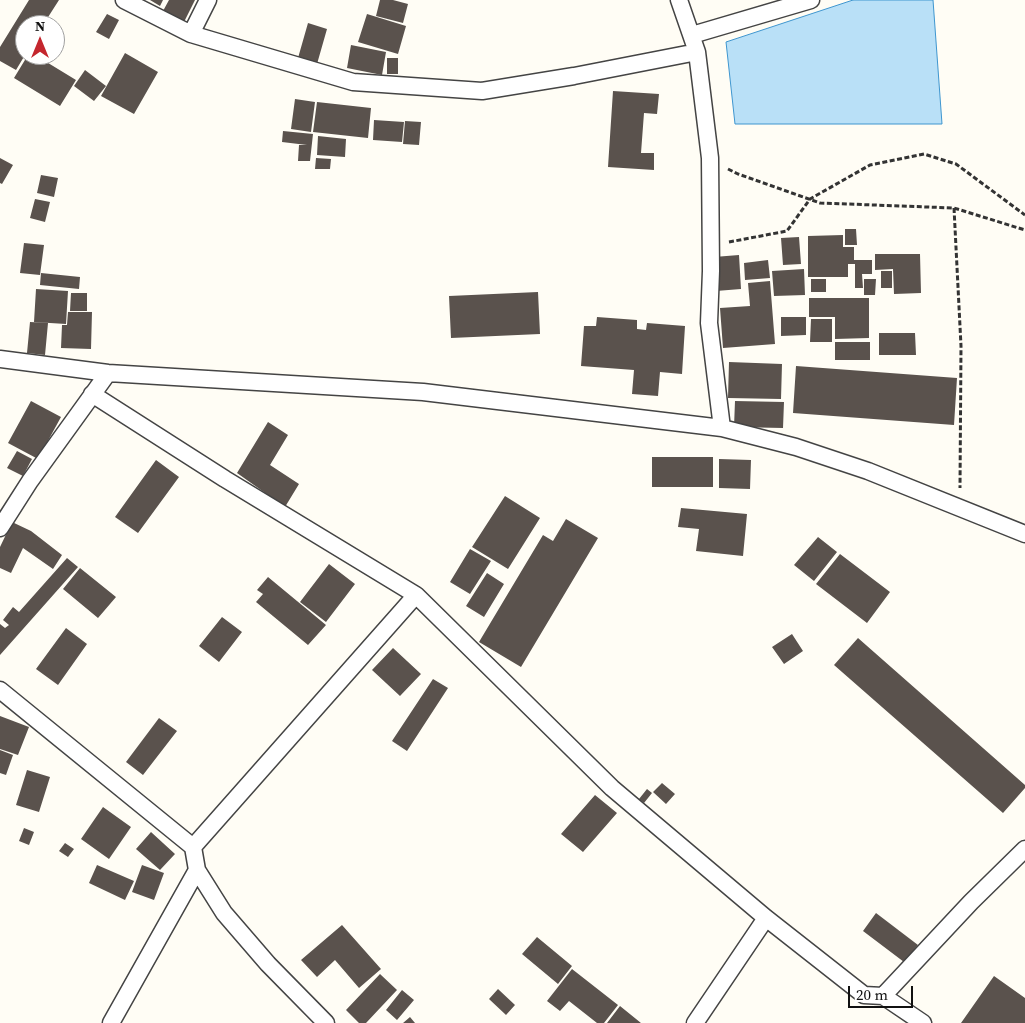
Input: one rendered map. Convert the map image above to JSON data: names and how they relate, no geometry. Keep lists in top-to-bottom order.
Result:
{
  "scale_bar": "20 m",
  "north": "top"
}
